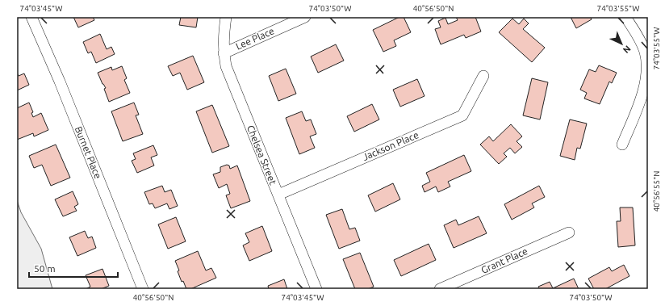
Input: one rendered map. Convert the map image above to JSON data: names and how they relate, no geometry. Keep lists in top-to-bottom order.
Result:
{
  "streets": {
    "street": [
      "Lee Place",
      "Jackson Place",
      "Burnet Place",
      "Chelsea Street",
      "Grant Place"
    ]
  },
  "crossings": [
    ["Lee Place", "Chelsea Street"],
    ["Jackson Place", "Chelsea Street"]
  ],
  "scale_bar": "50 m",
  "north": "bottom right",
  "coordinates": [
    "74°03'45\"W",
    "74°03'50\"W",
    "40°56'50\"N",
    "74°03'55\"W",
    "40°56'55\"N"
  ]
}
